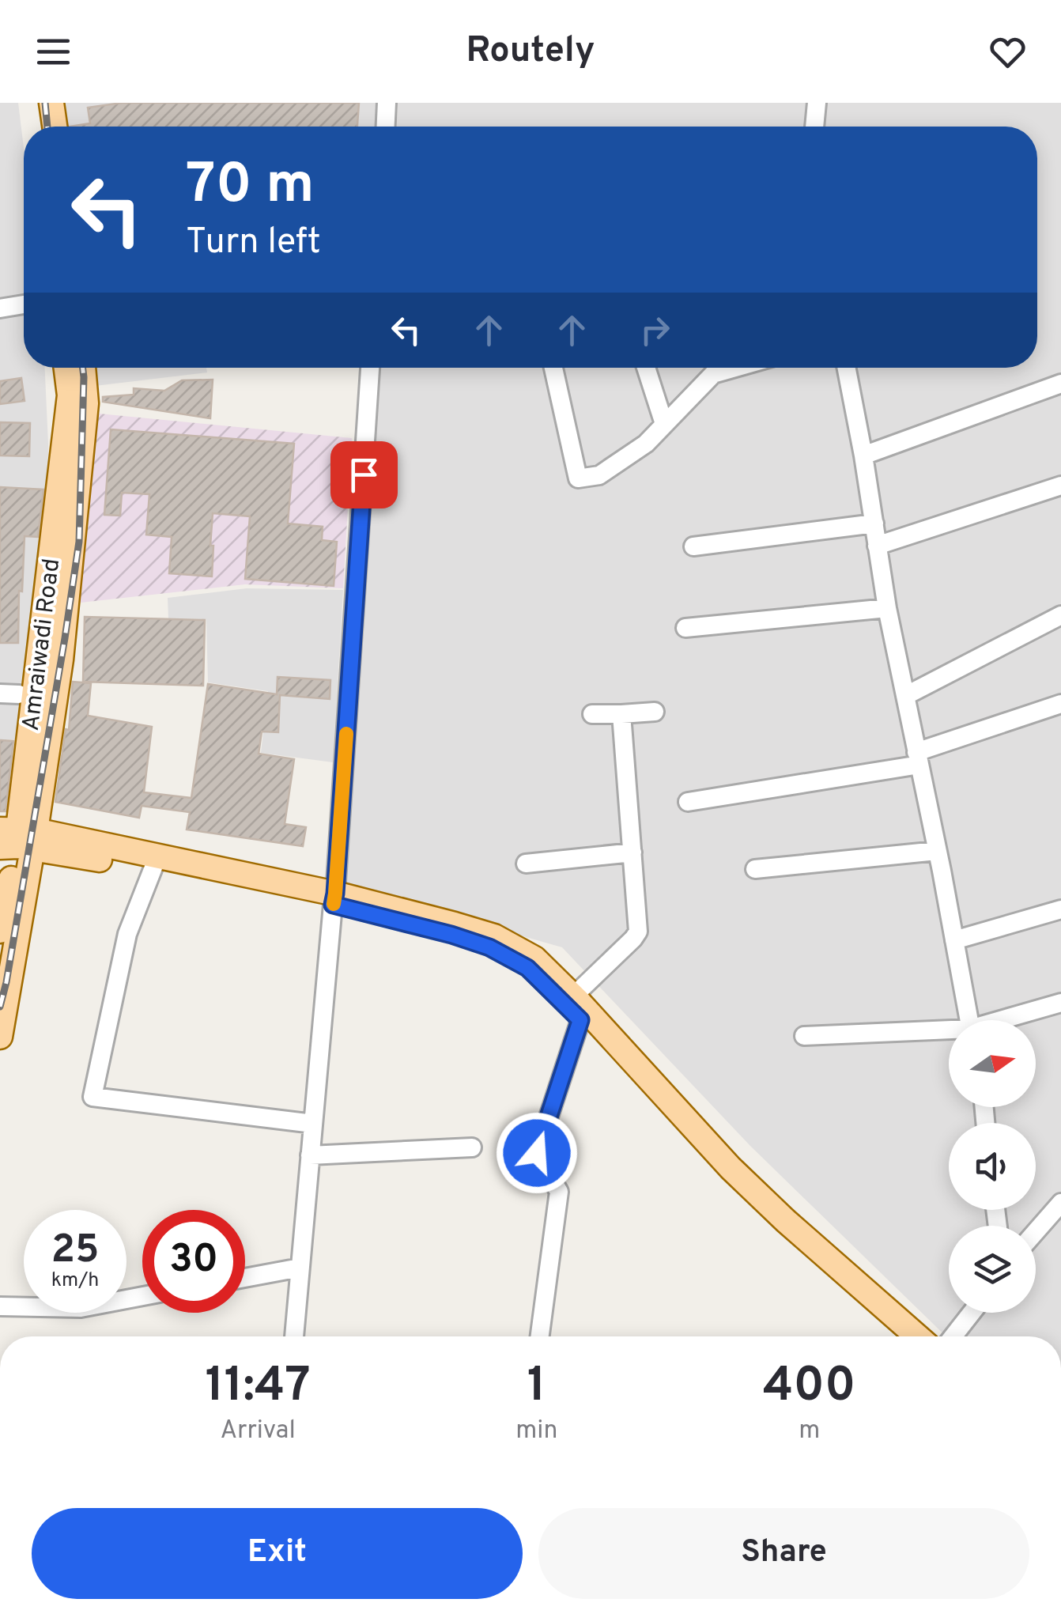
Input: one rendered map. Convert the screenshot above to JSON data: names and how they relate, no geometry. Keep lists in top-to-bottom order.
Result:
{
  "streets": {
    "main road": ["Amraiwadi Road"]
  },
  "north": "right",
  "page": {
    "header": "Routely",
    "turn": ["70 m", "Turn left"],
    "speed": "25 km/h",
    "limit": "30",
    "eta": [
      "11:47",
      "Arrival",
      "1",
      "min",
      "400",
      "m"
    ],
    "buttons": ["Exit", "Share"]
  }
}
